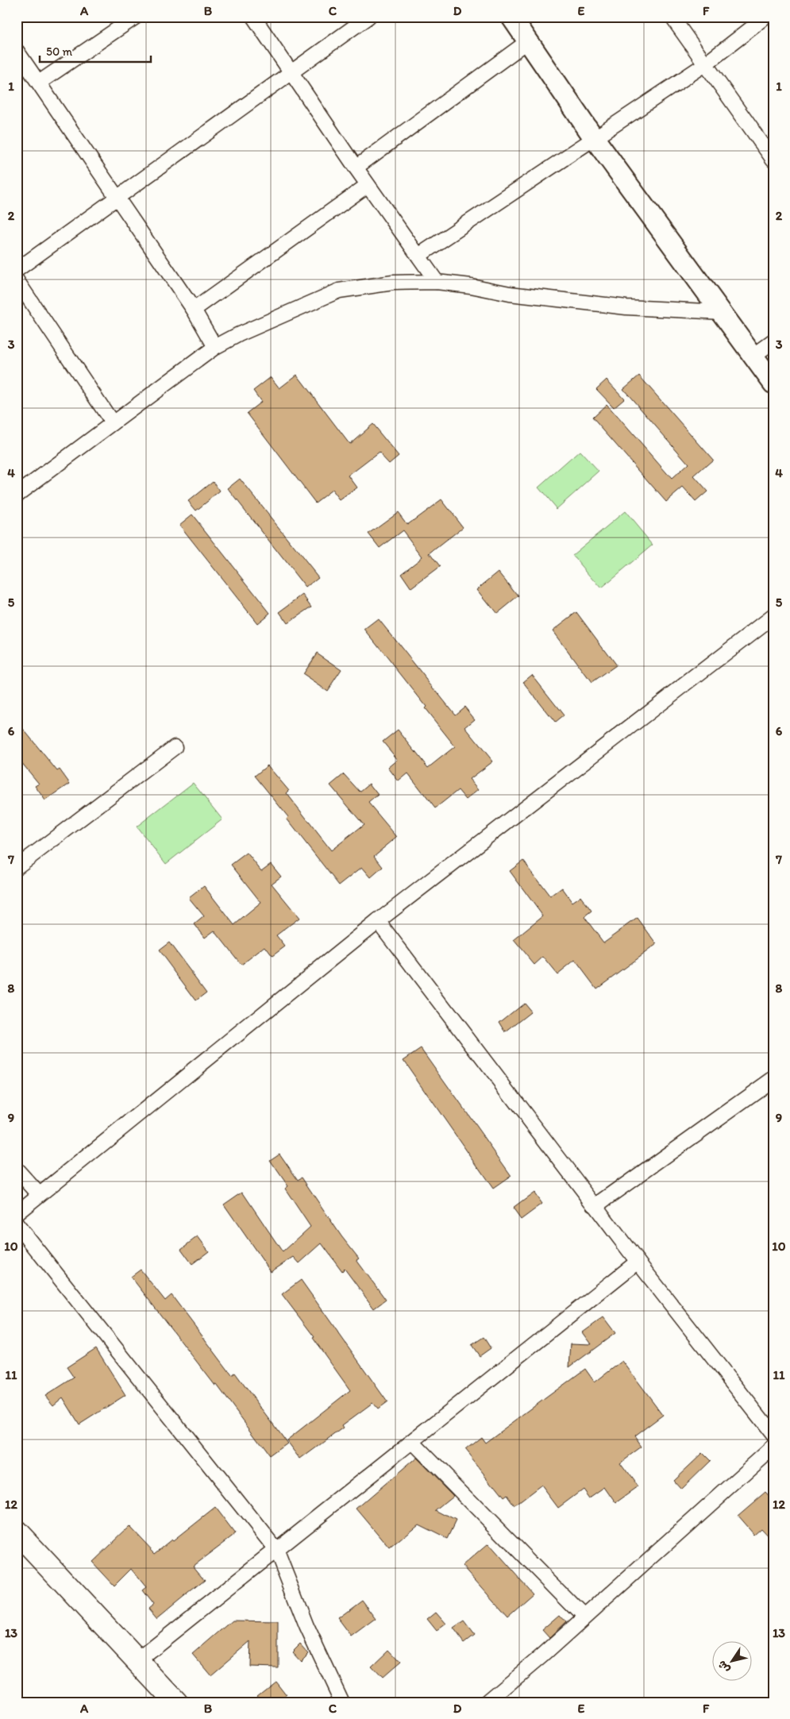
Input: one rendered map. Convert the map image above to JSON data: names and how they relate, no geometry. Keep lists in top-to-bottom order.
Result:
{
  "scale_bar": "50 m",
  "north": "bottom left",
  "grid": {
    "columns": [
      "A",
      "B",
      "C",
      "D",
      "E",
      "F"
    ],
    "rows": [
      "1",
      "2",
      "3",
      "4",
      "5",
      "6",
      "7",
      "8",
      "9",
      "10",
      "11",
      "12",
      "13"
    ]
  }
}
